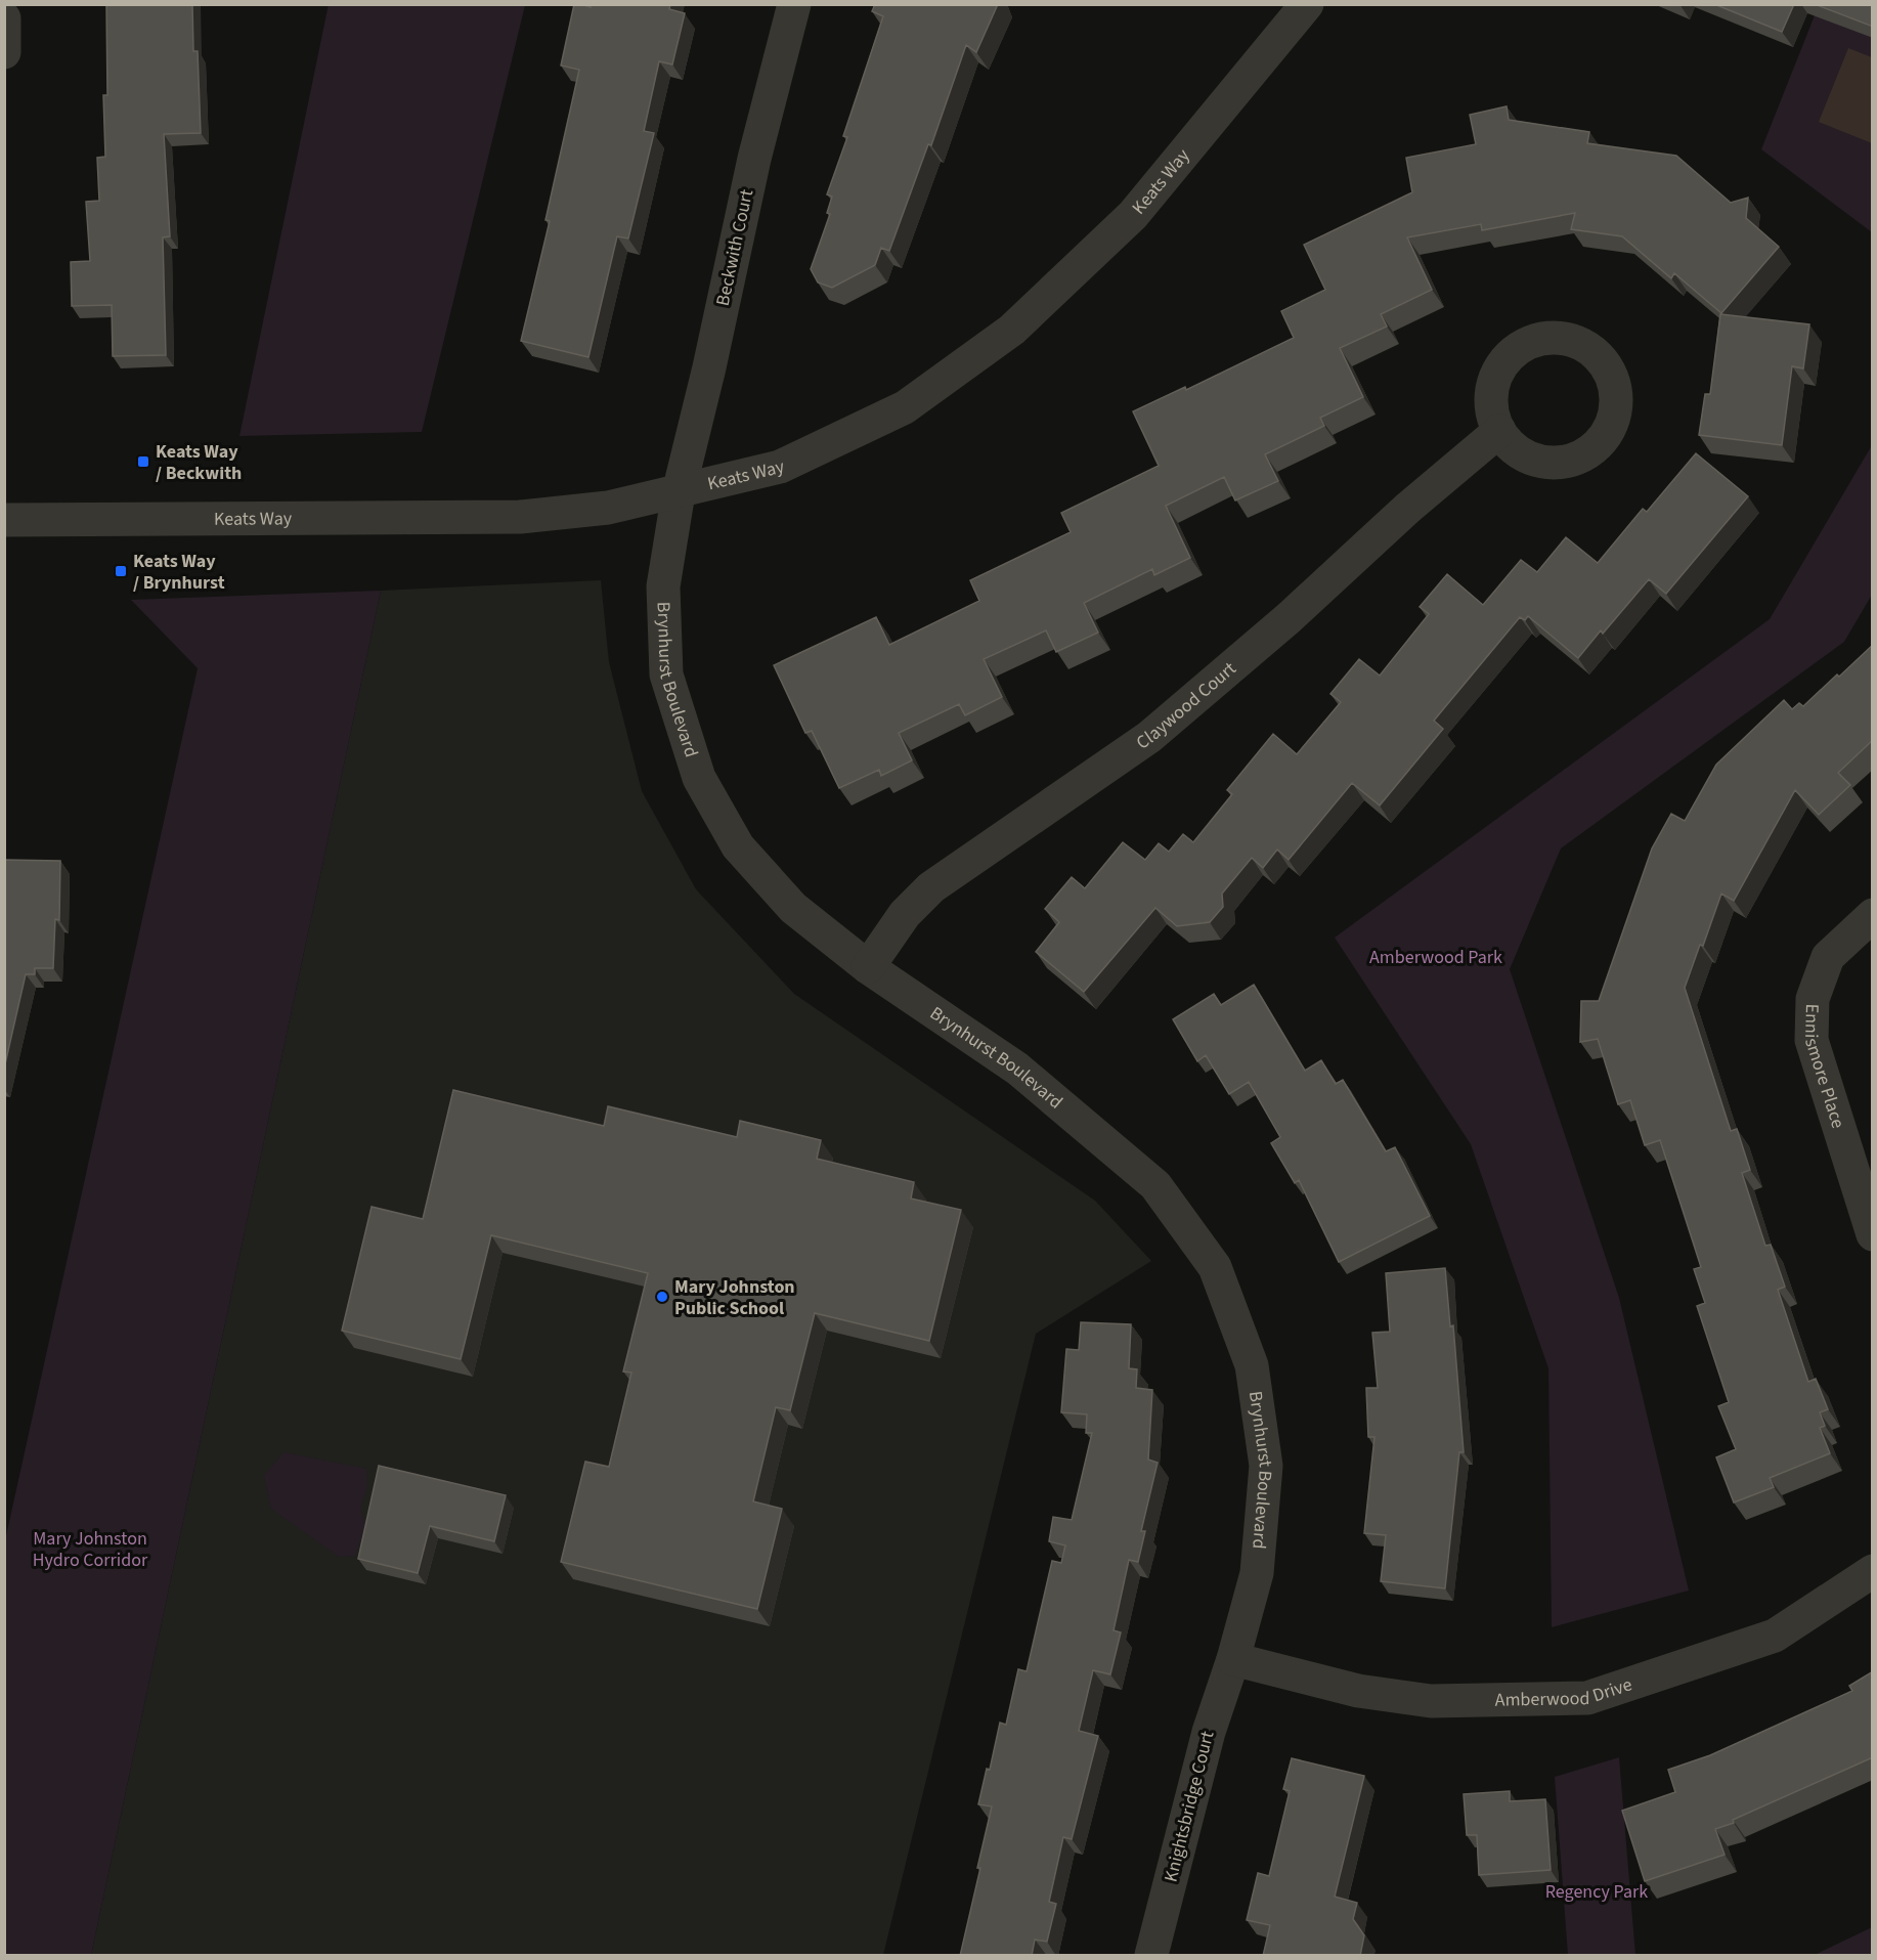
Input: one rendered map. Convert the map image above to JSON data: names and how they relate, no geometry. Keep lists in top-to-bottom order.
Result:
{
  "streets": {
    "street": [
      "Keats Way",
      "Beckwith Court",
      "Brynhurst Boulevard",
      "Claywood Court",
      "Ennismore Place",
      "Amberwood Drive",
      "Knightsbridge Court"
    ]
  },
  "crossings": [
    ["Keats Way", "Beckwith Court"],
    ["Keats Way", "Brynhurst Boulevard"],
    ["Beckwith Court", "Brynhurst Boulevard"],
    ["Brynhurst Boulevard", "Claywood Court"],
    ["Brynhurst Boulevard", "Amberwood Drive"],
    ["Brynhurst Boulevard", "Knightsbridge Court"],
    ["Amberwood Drive", "Knightsbridge Court"]
  ],
  "parks": ["Amberwood Park", "Mary Johnston Hydro Corridor", "Regency Park"],
  "places": {
    "transit": ["Keats Way / Beckwith", "Keats Way / Brynhurst"],
    "other": ["Mary Johnston Public School"]
  }
}
